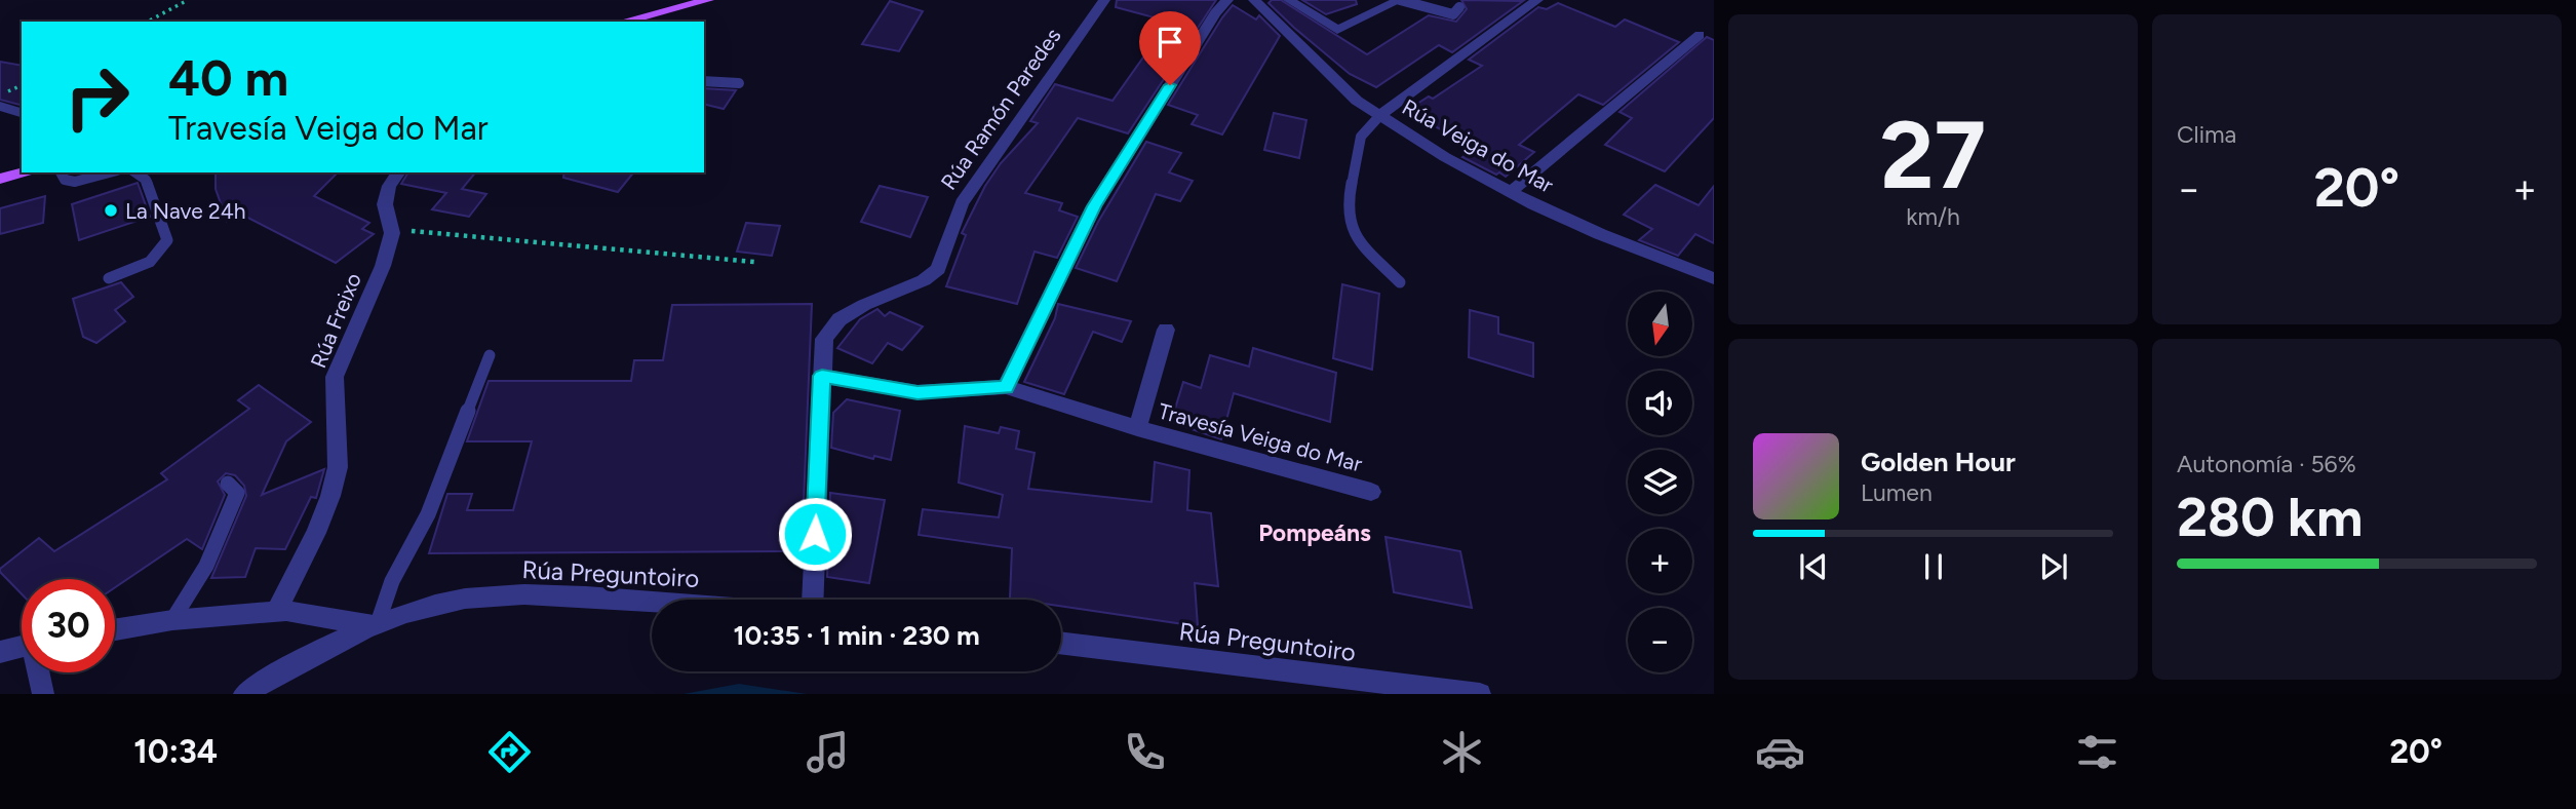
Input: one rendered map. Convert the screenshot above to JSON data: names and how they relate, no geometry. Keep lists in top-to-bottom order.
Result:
{
  "streets": {
    "street": [
      "Rúa Ramón Paredes",
      "Rúa Veiga do Mar",
      "Rúa Freixo",
      "Travesía Veiga do Mar",
      "Rúa Preguntoiro"
    ]
  },
  "crossings": [
    ["Rúa Ramón Paredes", "Travesía Veiga do Mar"]
  ],
  "districts": ["Pompeáns"],
  "places": ["La Nave 24h"],
  "north": "bottom",
  "page": {
    "tile": [
      ["27", "km/h"],
      "Clima",
      ["Autonomía · 56%", "280 km"]
    ],
    "turn": ["40 m", "Travesía Veiga do Mar"],
    "heat": ["−", "20°", "+"],
    "map_buttons": ["+", "−"],
    "song": ["Golden Hour", "Lumen"],
    "limit": "30",
    "trip": "10:35 · 1 min · 230 m",
    "tabs": ["10:34", "20°"]
  }
}
